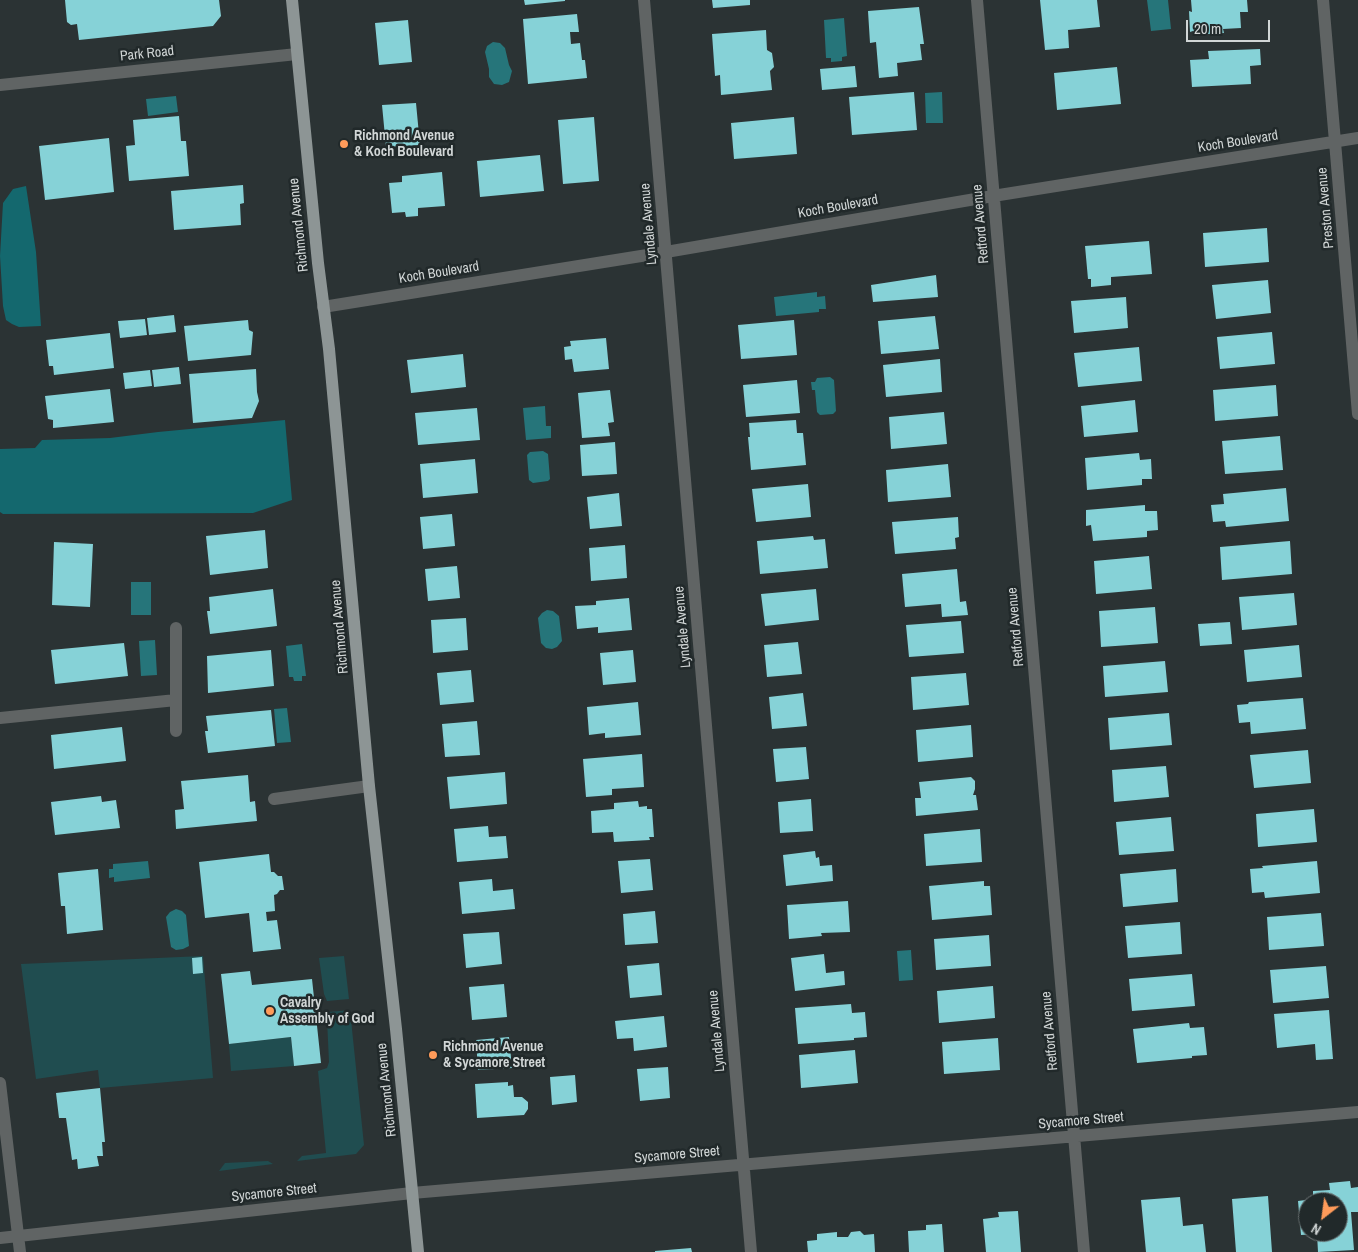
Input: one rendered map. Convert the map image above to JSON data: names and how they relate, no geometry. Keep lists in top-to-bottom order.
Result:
{
  "streets": {
    "main road": ["Richmond Avenue"],
    "street": [
      "Park Road",
      "Koch Boulevard",
      "Preston Avenue",
      "Lyndale Avenue",
      "Retford Avenue",
      "Sycamore Street"
    ]
  },
  "crossings": [
    ["Park Road", "Richmond Avenue"],
    ["Koch Boulevard", "Preston Avenue"],
    ["Koch Boulevard", "Lyndale Avenue"],
    ["Koch Boulevard", "Retford Avenue"],
    ["Koch Boulevard", "Richmond Avenue"],
    ["Lyndale Avenue", "Sycamore Street"],
    ["Retford Avenue", "Sycamore Street"],
    ["Richmond Avenue", "Sycamore Street"]
  ],
  "places": ["Richmond Avenue & Koch Boulevard", "Cavalry Assembly of God", "Richmond Avenue & Sycamore Street"],
  "scale_bar": "20 m",
  "north": "bottom left"
}
